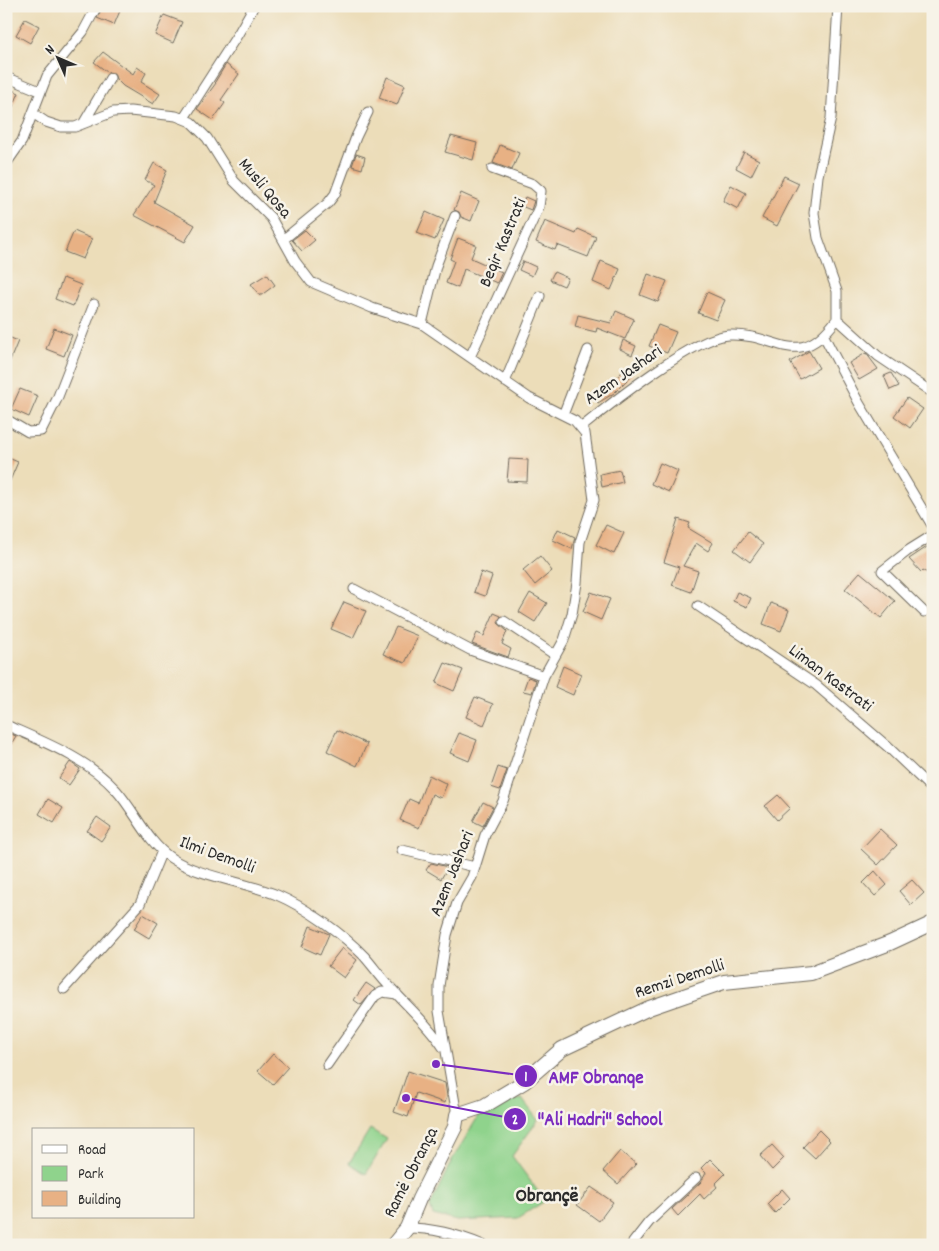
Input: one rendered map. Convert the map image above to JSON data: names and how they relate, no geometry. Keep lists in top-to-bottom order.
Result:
{
  "streets": {
    "street": [
      "Musli Qosa",
      "Beqir Kastrati",
      "Azem Jashari",
      "Liman Kastrati",
      "Ilmi Demolli",
      "Remzi Demolli",
      "Ramë Obrança"
    ]
  },
  "crossings": [
    ["Musli Qosa", "Beqir Kastrati"],
    ["Azem Jashari", "Ilmi Demolli"],
    ["Azem Jashari", "Remzi Demolli"],
    ["Azem Jashari", "Ramë Obrança"],
    ["Remzi Demolli", "Ramë Obrança"]
  ],
  "districts": ["Obrançë"],
  "places": ["AMF Obranqe", "\"Ali Hadri\" School"],
  "legend": ["Road", "Park", "Building"],
  "north": "top left"
}
